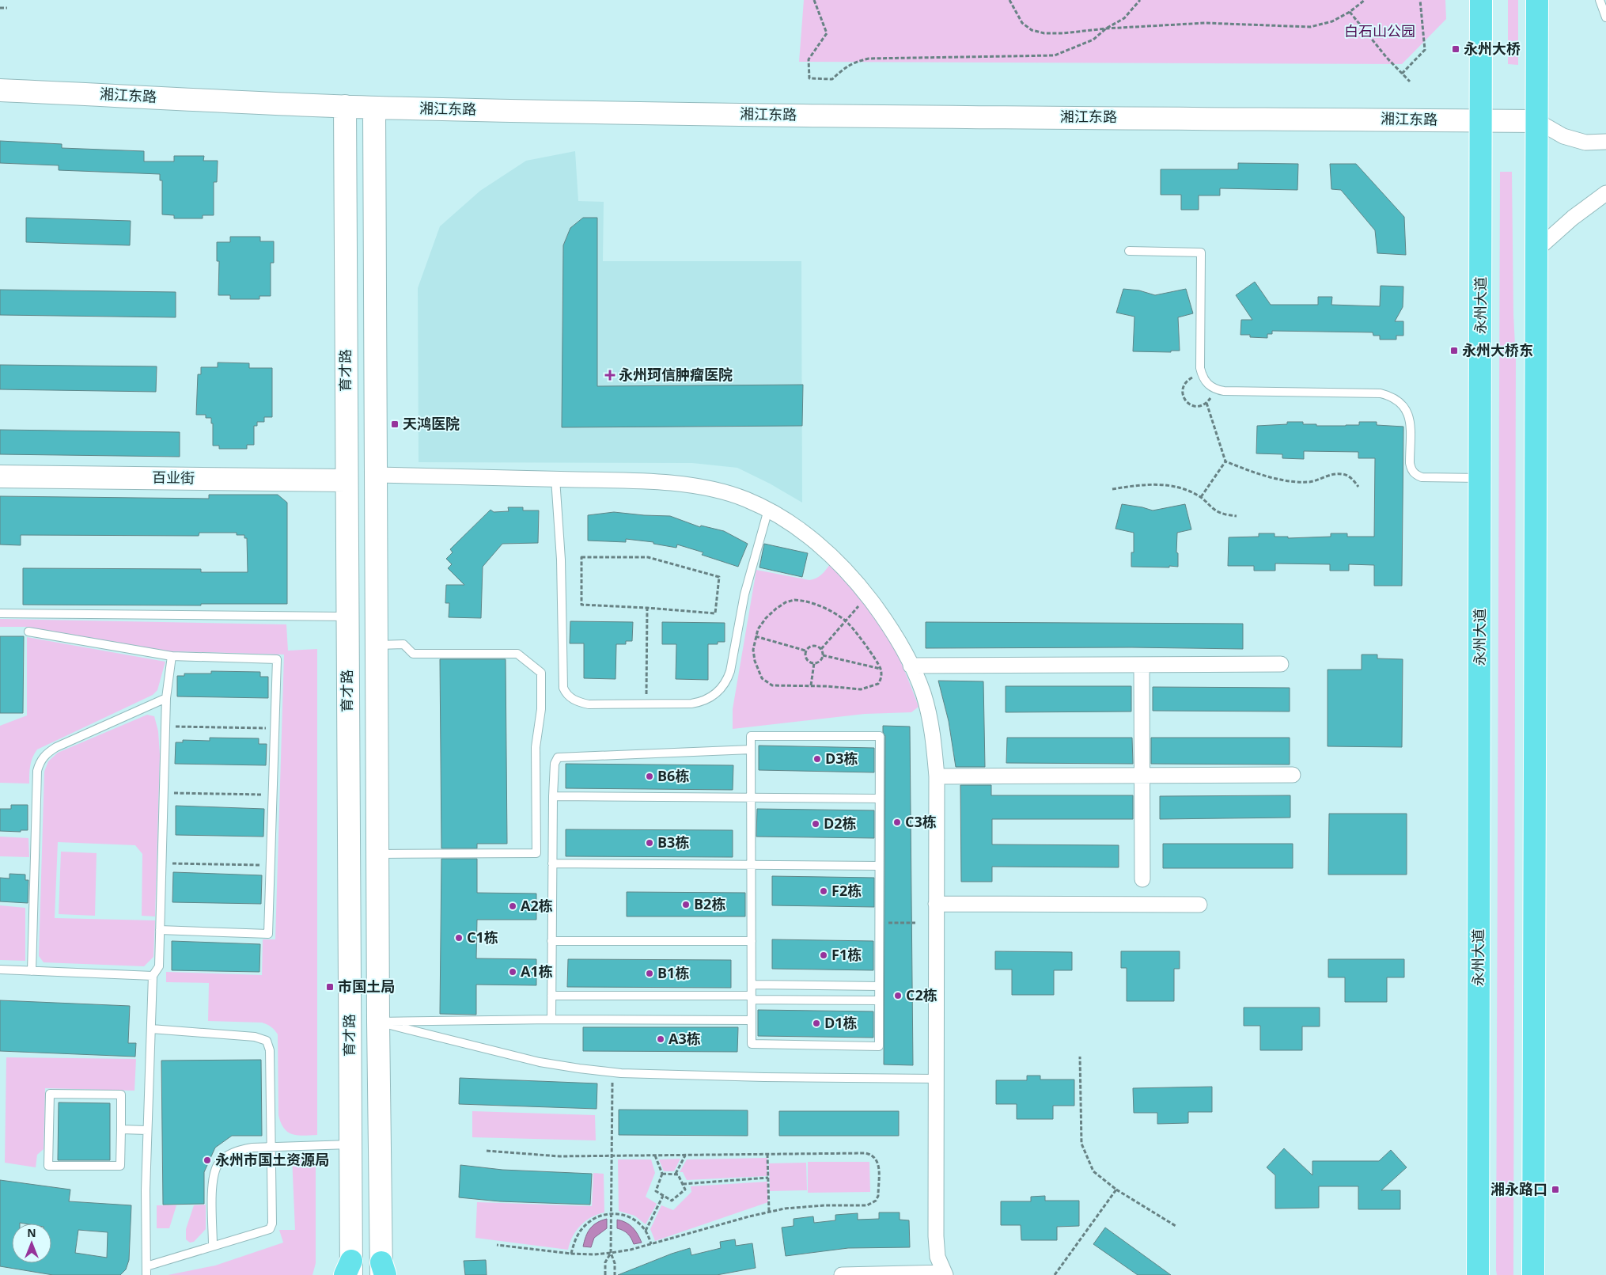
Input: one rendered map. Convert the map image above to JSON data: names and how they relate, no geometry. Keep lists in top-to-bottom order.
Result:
{
  "streets": {
    "main road": [
      "湘江东路",
      "永州大道",
      "育才路",
      "百业街"
    ]
  },
  "crossings": [
    ["湘江东路", "永州大道"],
    ["湘江东路", "育才路"],
    ["育才路", "百业街"]
  ],
  "parks": ["白石山公园"],
  "places": {
    "transit": [
      "永州大桥",
      "永州大桥东",
      "天鸿医院",
      "市国土局",
      "湘永路口"
    ],
    "health": ["永州珂信肿瘤医院"],
    "other": [
      "D3栋",
      "B6栋",
      "C3栋",
      "D2栋",
      "B3栋",
      "F2栋",
      "B2栋",
      "A2栋",
      "C1栋",
      "F1栋",
      "A1栋",
      "B1栋",
      "C2栋",
      "D1栋",
      "A3栋",
      "永州市国土资源局"
    ]
  },
  "north": "top"
}
